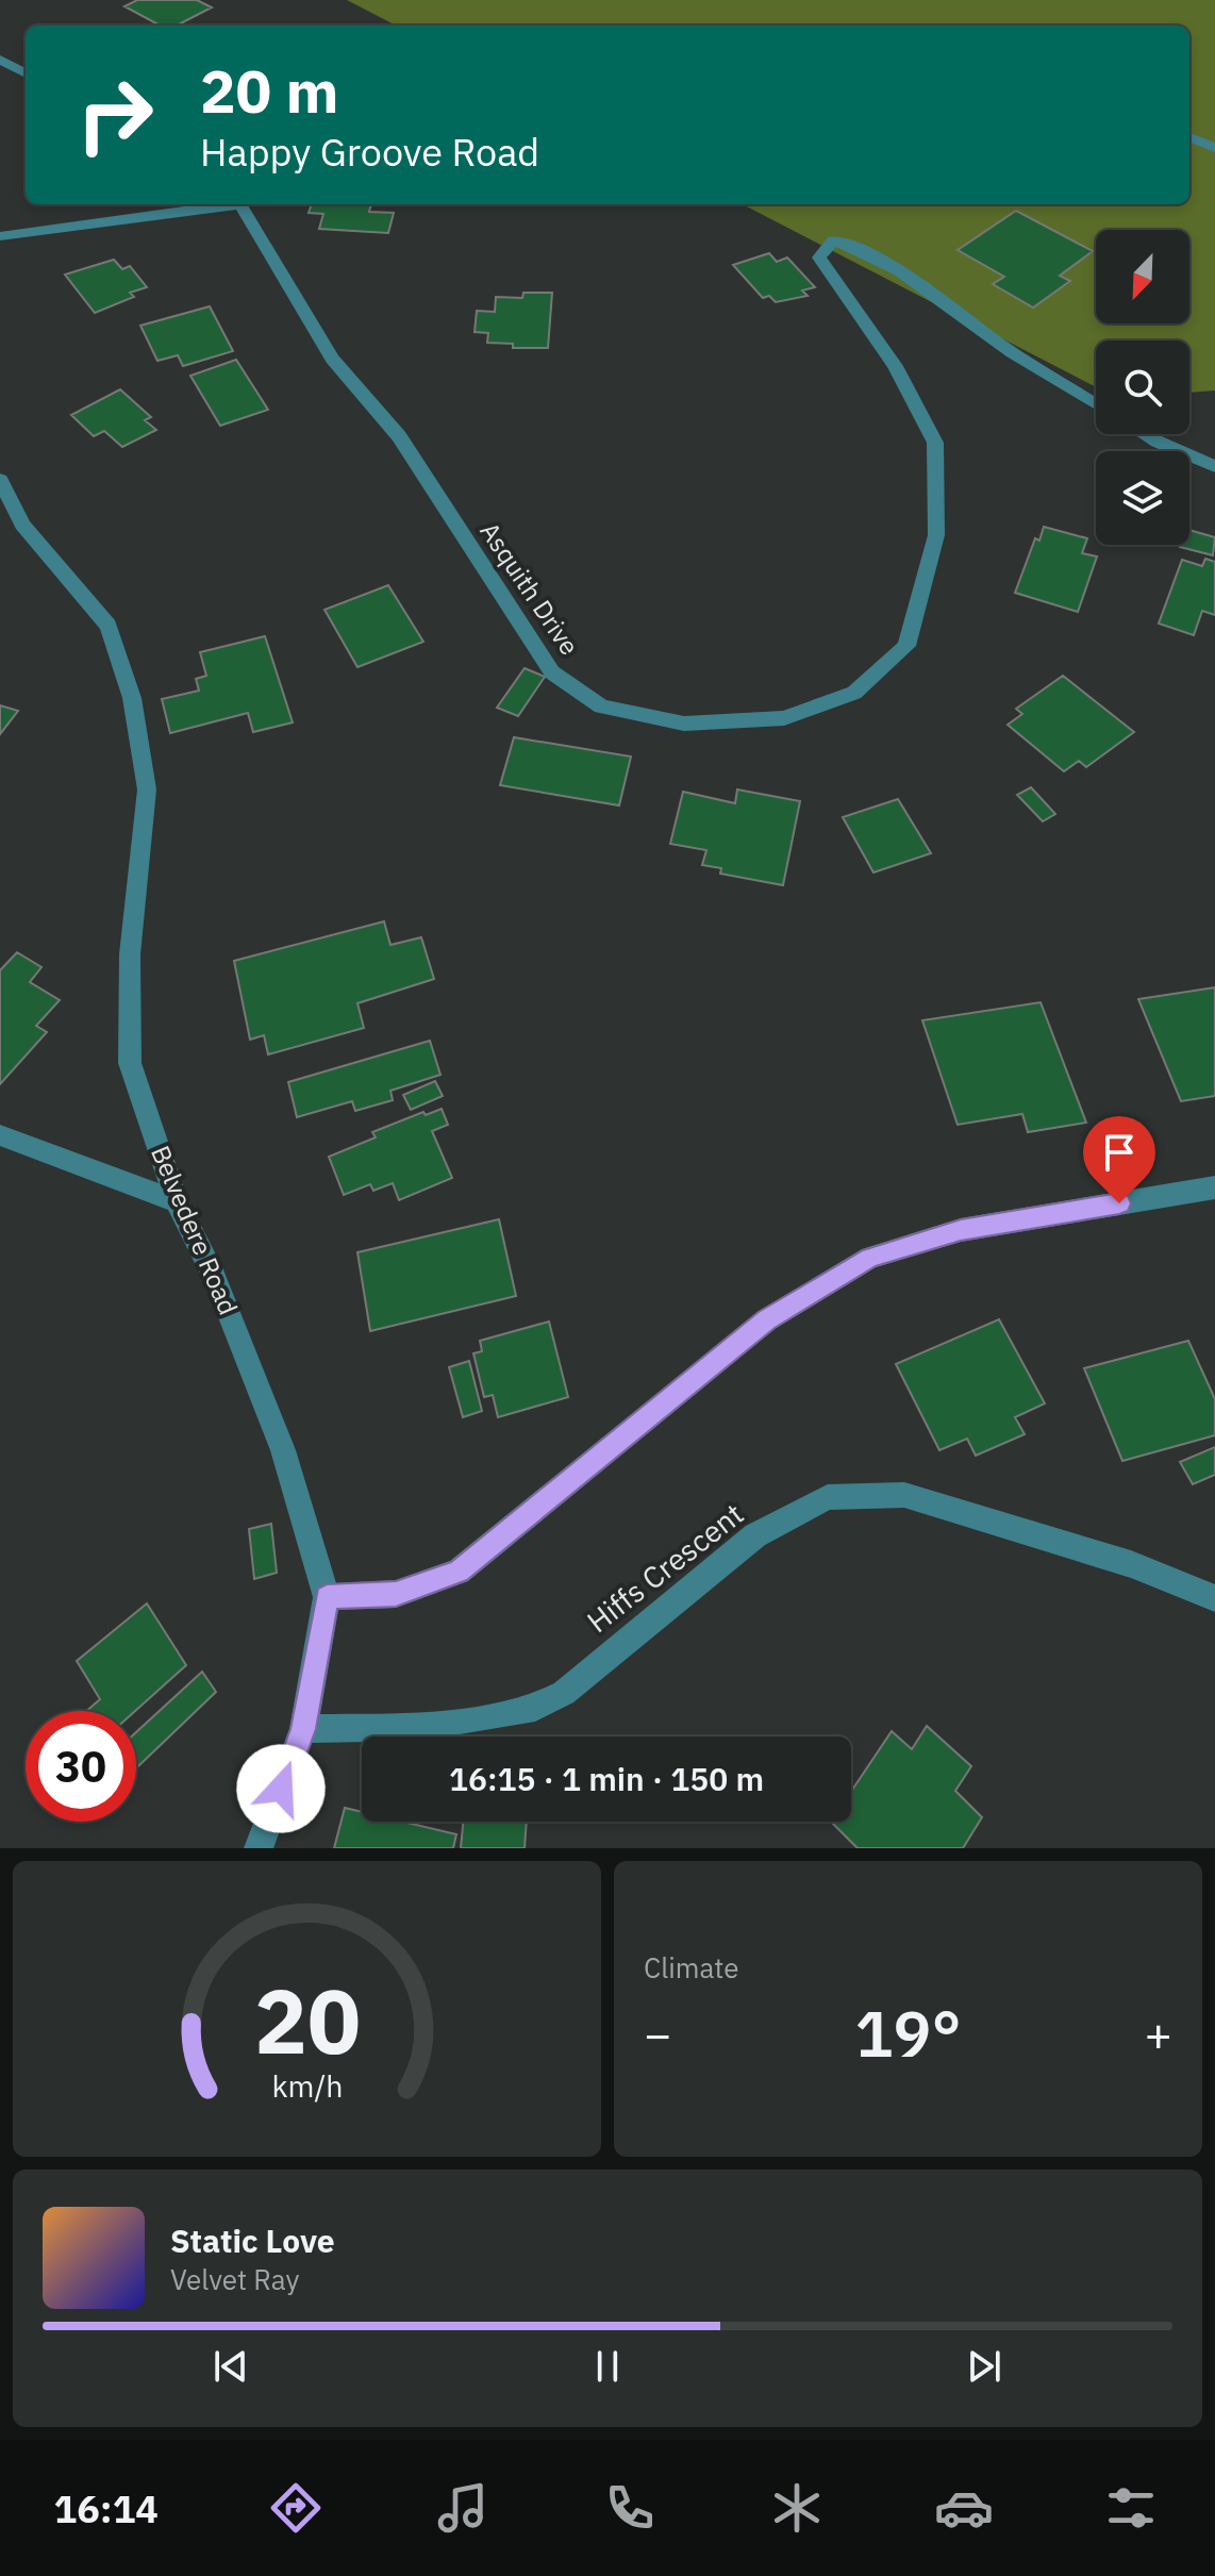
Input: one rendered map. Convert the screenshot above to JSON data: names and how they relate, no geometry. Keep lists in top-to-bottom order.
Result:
{
  "streets": {
    "street": ["Asquith Drive", "Belvedere Road", "Hiffs Crescent"]
  },
  "crossings": [
    ["Belvedere Road", "Hiffs Crescent"]
  ],
  "north": "bottom left",
  "page": {
    "turn": ["20 m", "Happy Groove Road"],
    "limit": "30",
    "trip": "16:15 · 1 min · 150 m",
    "tile": "Climate",
    "heat": ["−", "19°", "+"],
    "song": ["Static Love", "Velvet Ray"],
    "tabs": "16:14",
    "gauge": ["20", "km/h"]
  }
}
